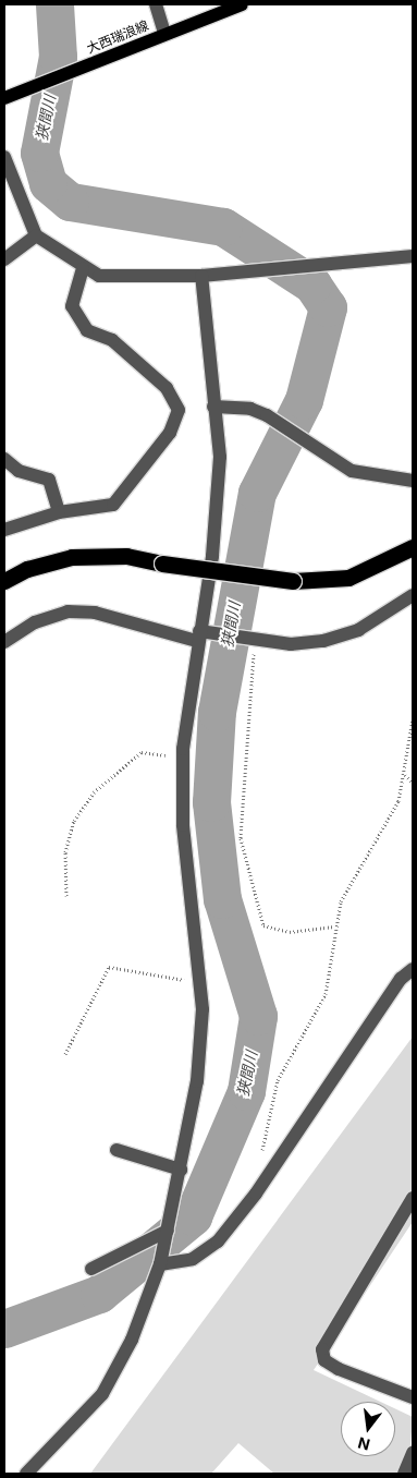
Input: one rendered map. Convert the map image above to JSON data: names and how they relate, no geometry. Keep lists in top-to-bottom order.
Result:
{
  "streets": {
    "main road": ["大西瑞浪線"]
  },
  "water": ["狭間川"],
  "north": "bottom"
}
